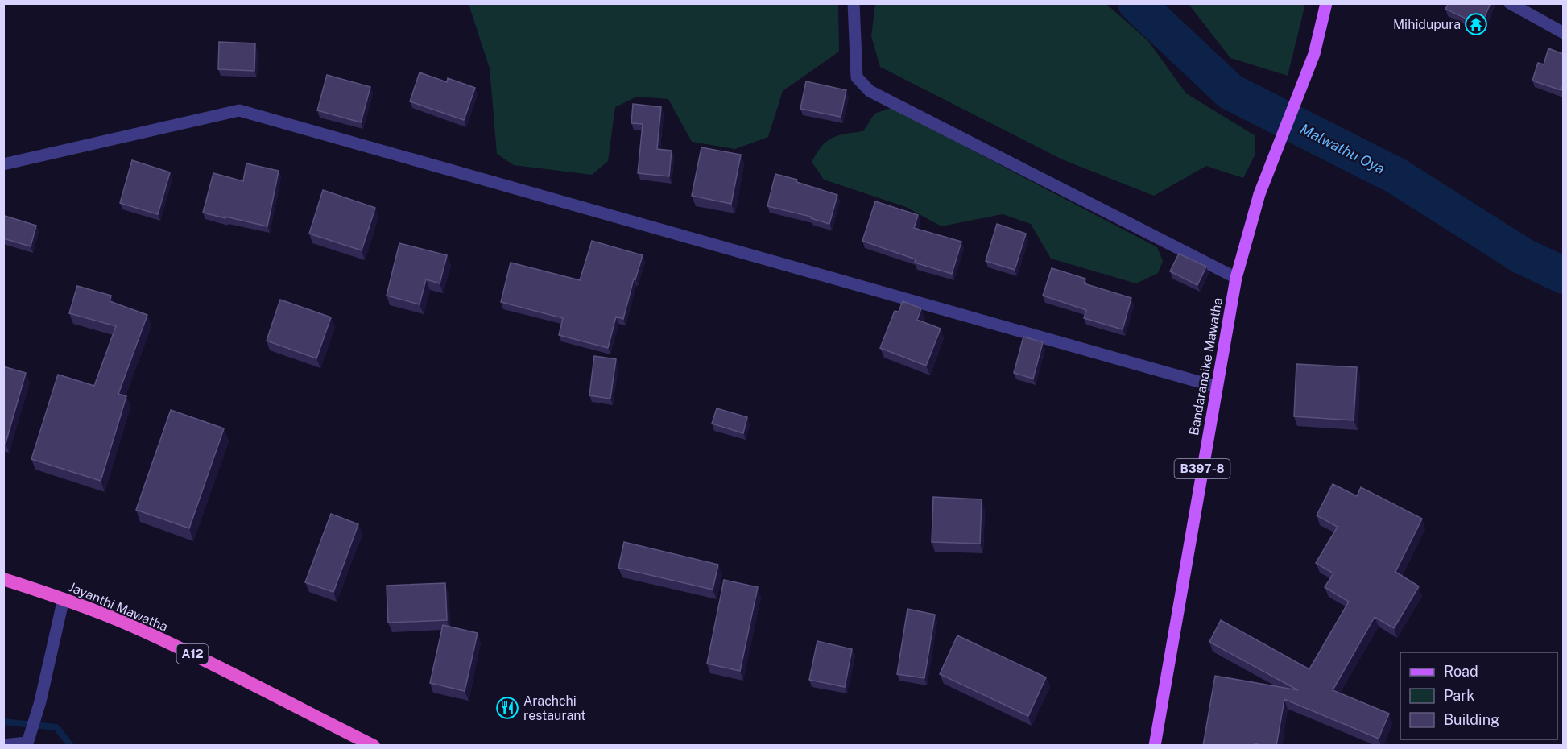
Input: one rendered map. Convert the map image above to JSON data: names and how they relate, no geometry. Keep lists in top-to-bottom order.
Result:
{
  "streets": {
    "highway": ["Jayanthi Mawatha", "A12"],
    "main road": ["Bandaranaike Mawatha", "B397-8"]
  },
  "water": ["Malwathu Oya"],
  "places": {
    "temple": ["Mihidupura"],
    "restaurant": ["Arachchi restaurant"]
  },
  "legend": ["Road", "Park", "Building"]
}
